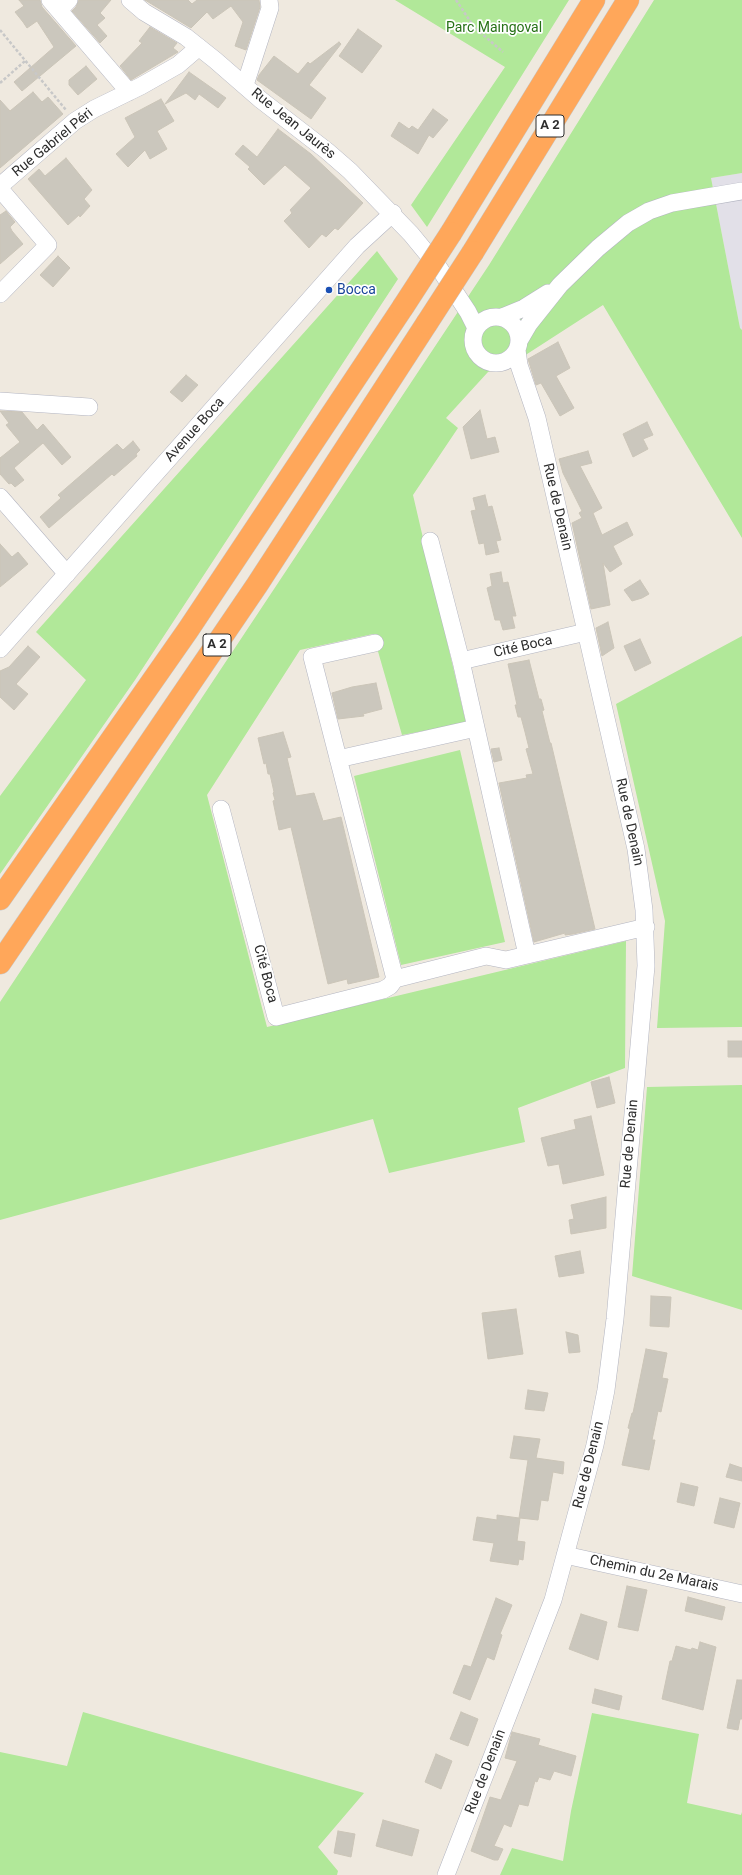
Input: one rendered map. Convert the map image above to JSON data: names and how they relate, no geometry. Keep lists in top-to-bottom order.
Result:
{
  "streets": {
    "highway": ["A 2"],
    "street": [
      "Rue Jean Jaurès",
      "Rue Gabriel Péri",
      "Avenue Boca",
      "Rue de Denain",
      "Cité Boca",
      "Chemin du 2e Marais"
    ]
  },
  "crossings": [
    ["Rue Jean Jaurès", "Rue Gabriel Péri"],
    ["Rue Jean Jaurès", "Avenue Boca"],
    ["Rue Jean Jaurès", "Rue de Denain"],
    ["Rue de Denain", "Cité Boca"],
    ["Rue de Denain", "Chemin du 2e Marais"]
  ],
  "parks": ["Parc Maingoval"],
  "places": ["Bocca"]
}
